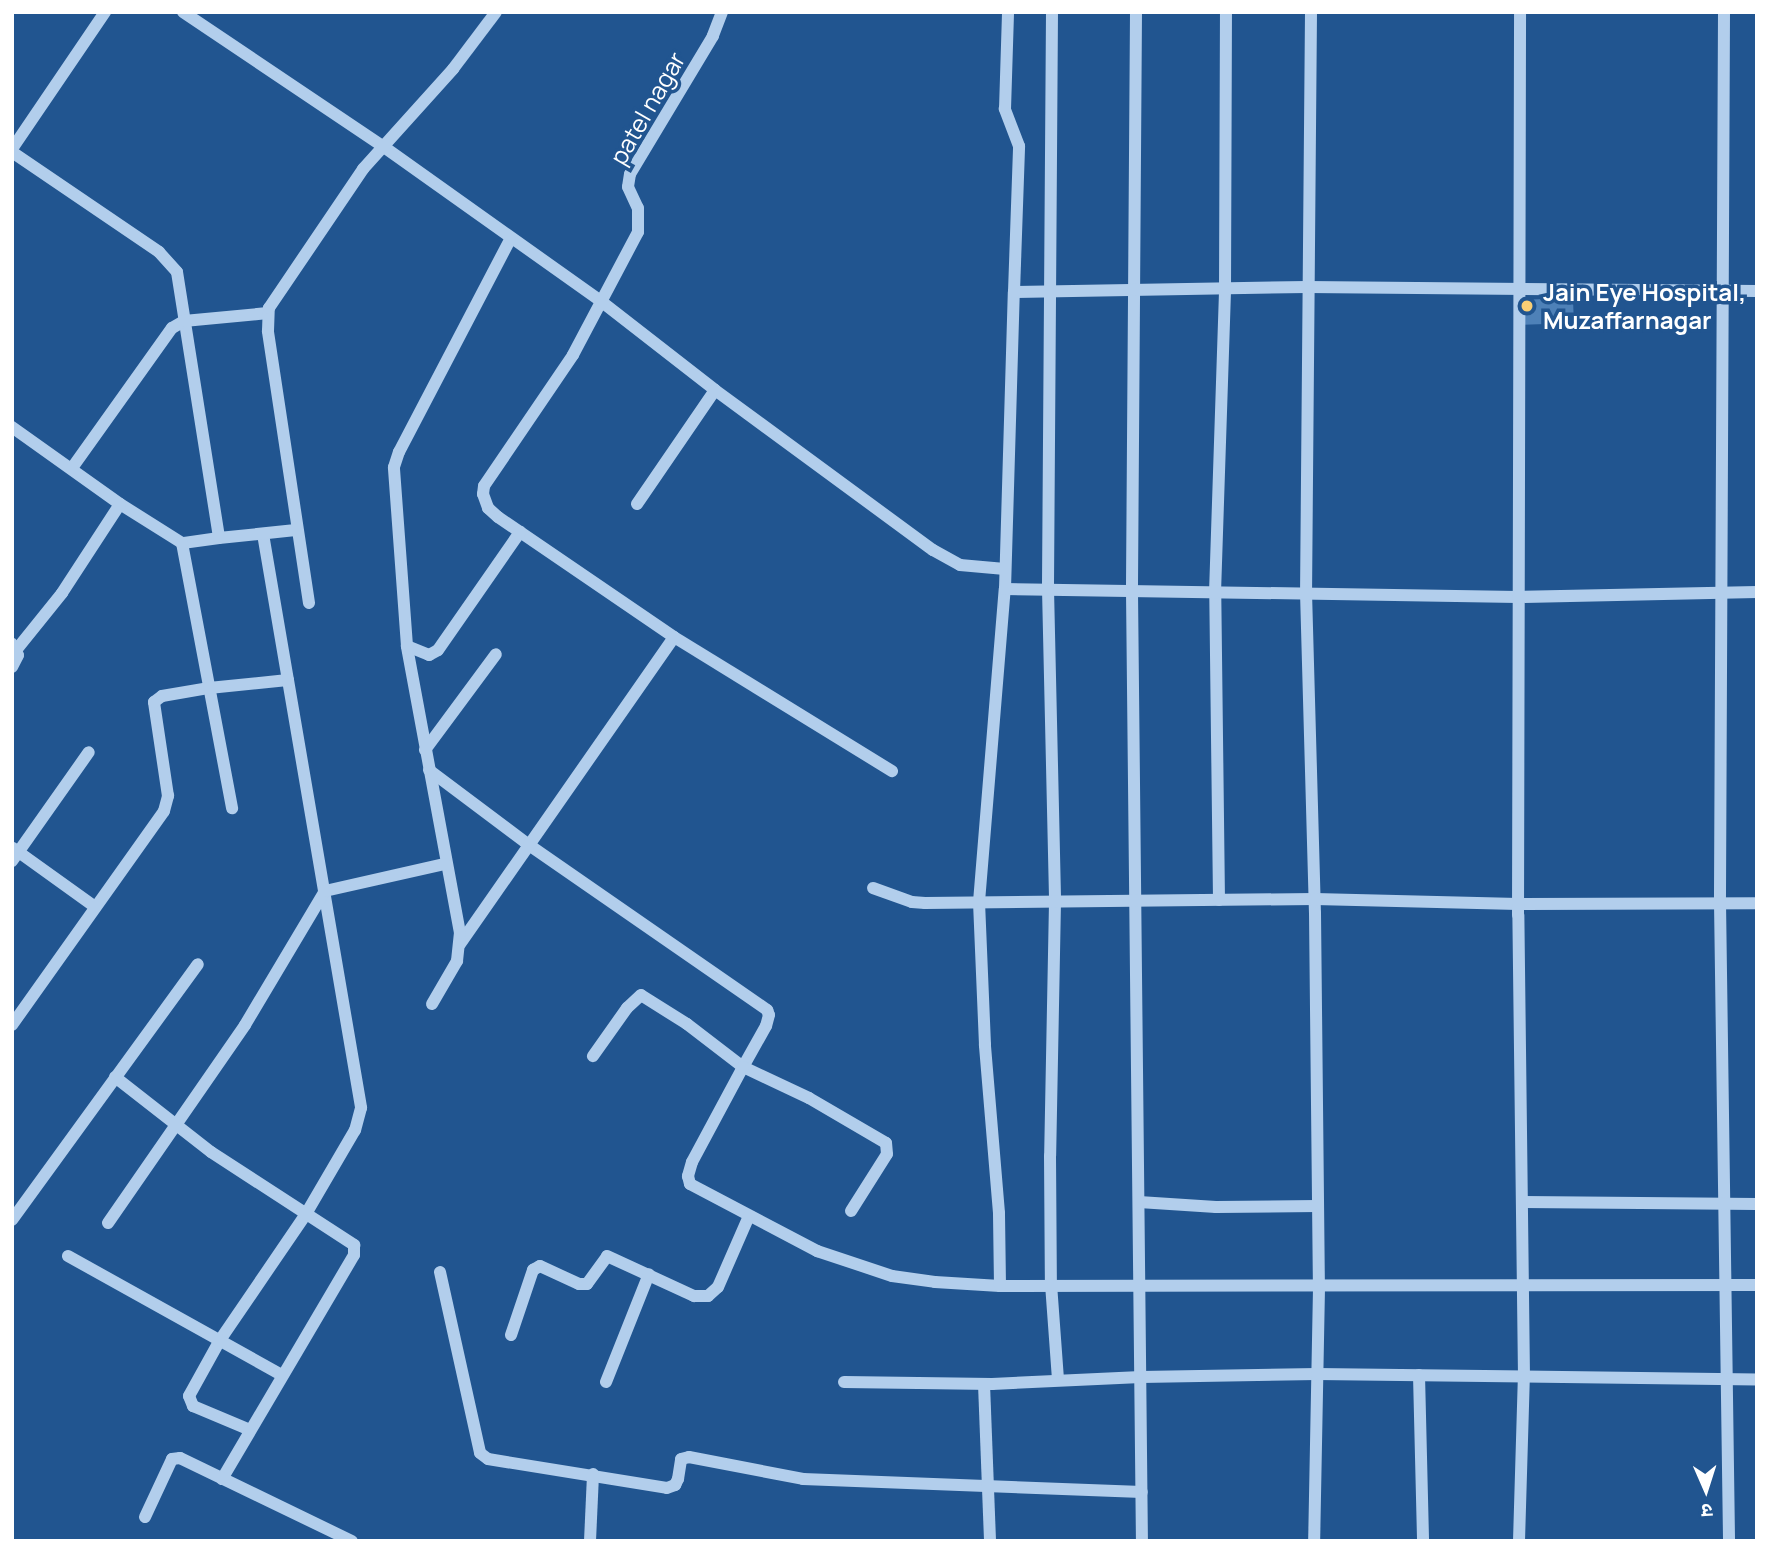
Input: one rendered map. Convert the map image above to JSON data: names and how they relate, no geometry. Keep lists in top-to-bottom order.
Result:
{
  "streets": {
    "street": ["patel nagar"]
  },
  "places": ["Jain Eye Hospital, Muzaffarnagar"],
  "north": "bottom"
}
